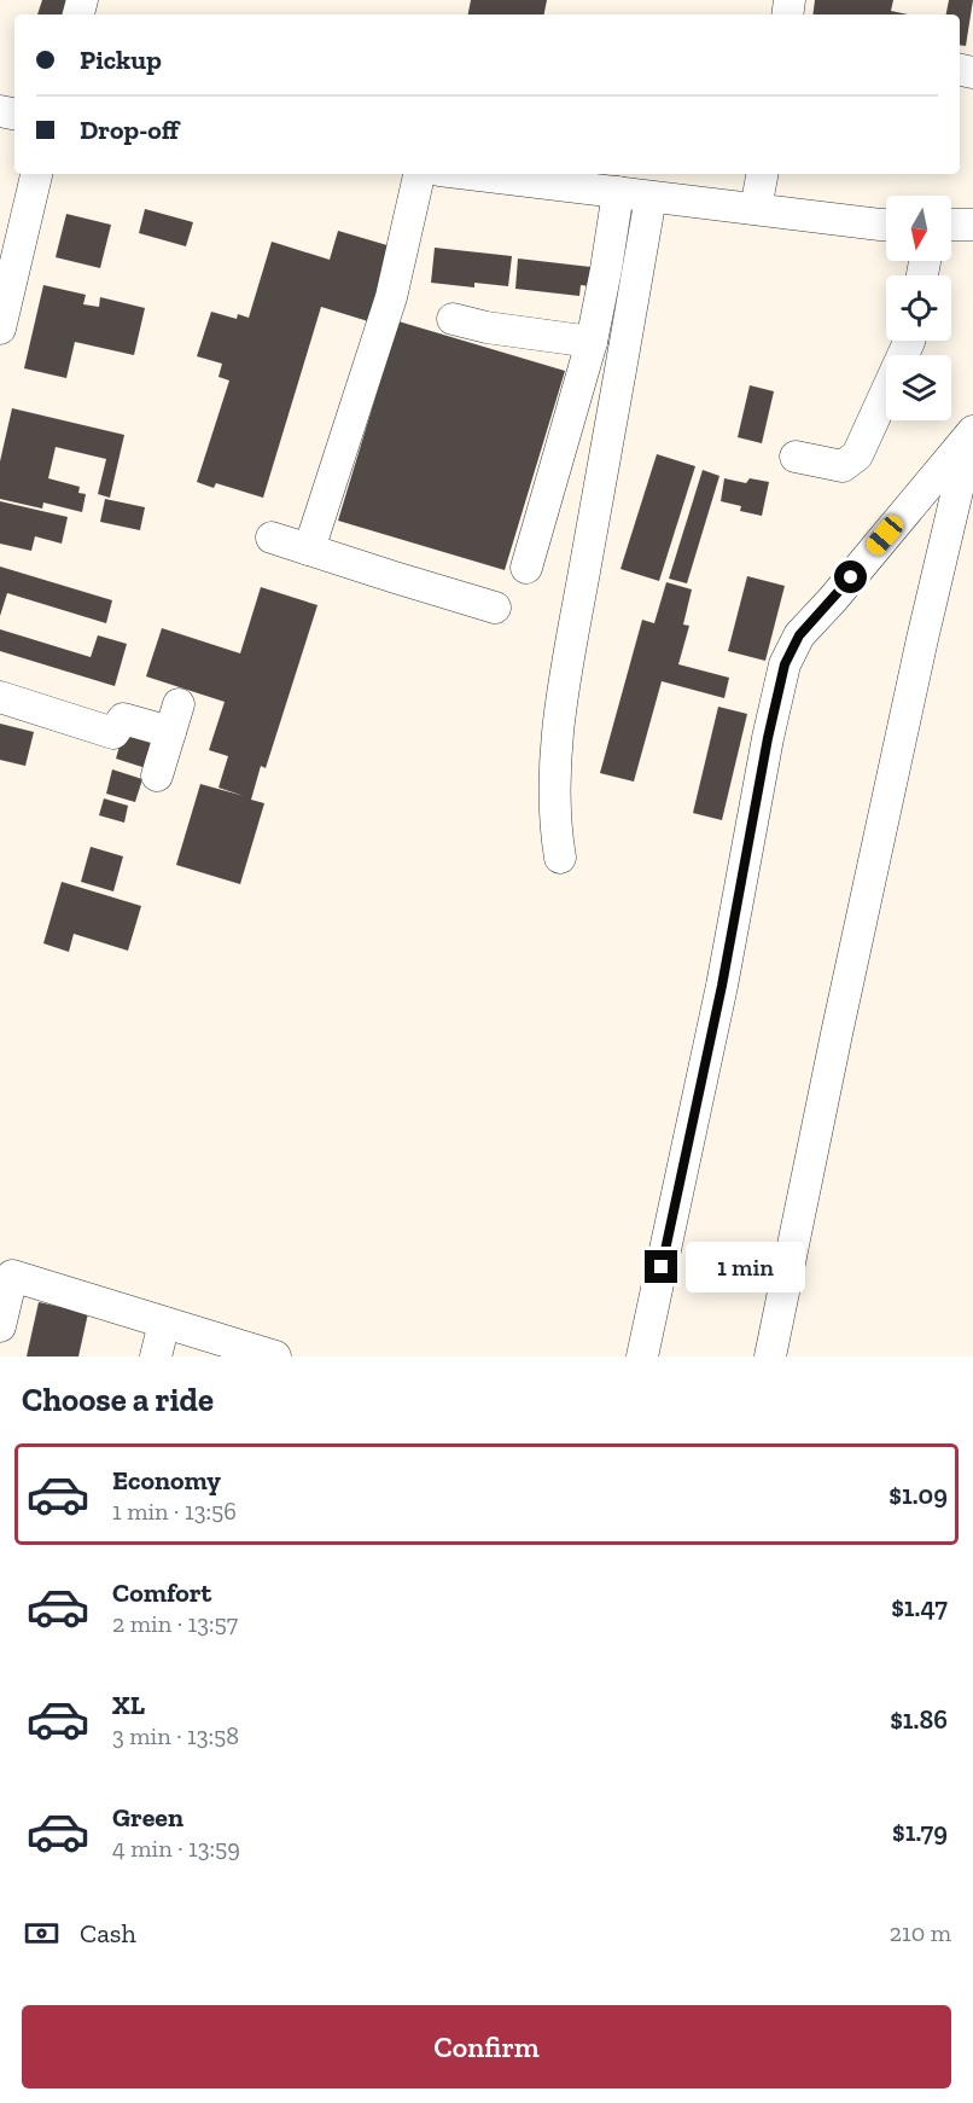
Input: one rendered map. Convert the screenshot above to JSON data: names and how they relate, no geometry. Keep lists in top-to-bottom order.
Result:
{
  "north": "bottom",
  "page": {
    "banner": ["Pickup", "Drop-off"],
    "bubble": "1 min",
    "heading": "Choose a ride",
    "list": [
      {
        "name": "Economy",
        "note": "1 min · 13:56",
        "value": "$1.09"
      },
      {
        "name": "Comfort",
        "note": "2 min · 13:57",
        "value": "$1.47"
      },
      {
        "name": "XL",
        "note": "3 min · 13:58",
        "value": "$1.86"
      },
      {
        "name": "Green",
        "note": "4 min · 13:59",
        "value": "$1.79"
      }
    ],
    "pay": ["Cash", "210 m"],
    "buttons": "Confirm"
  }
}
